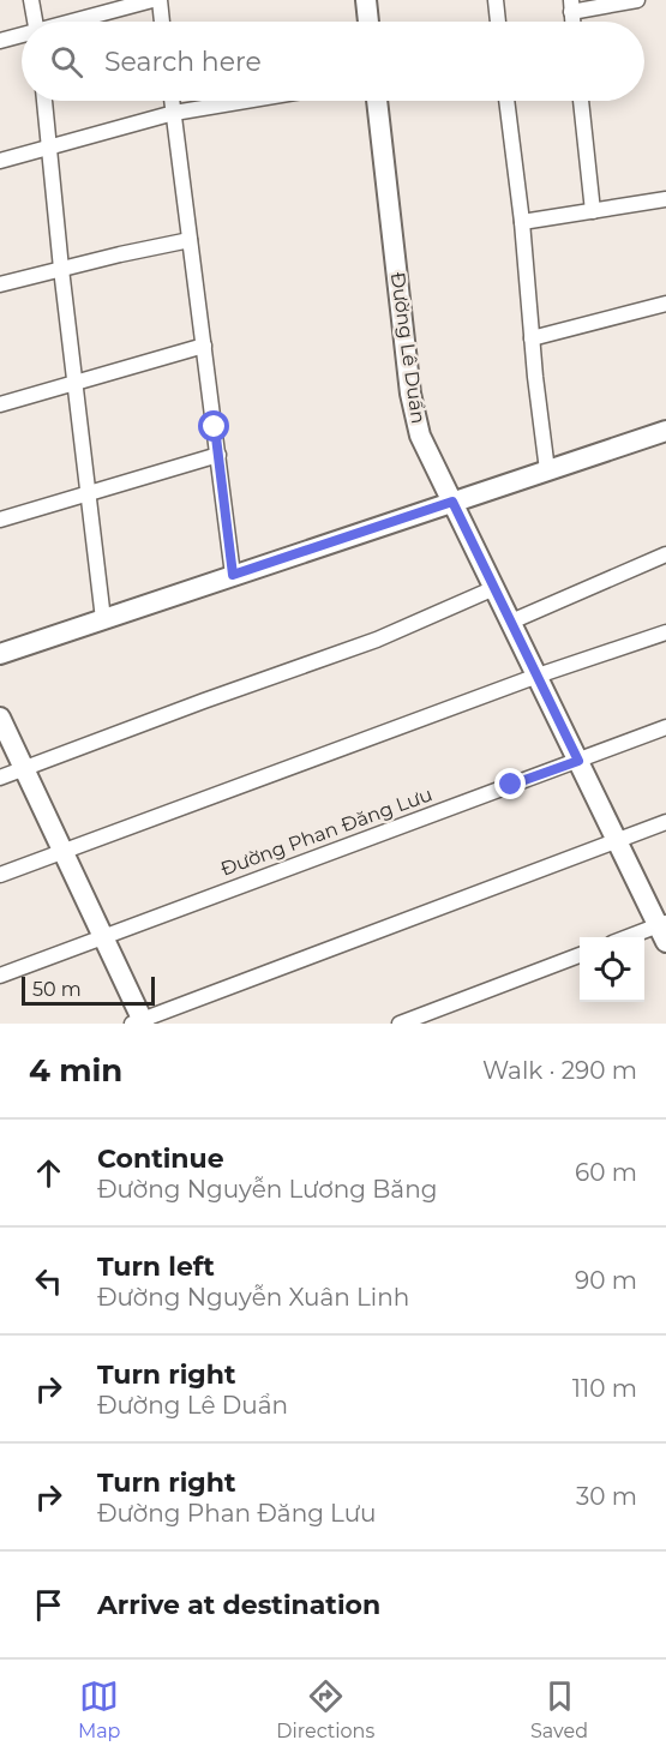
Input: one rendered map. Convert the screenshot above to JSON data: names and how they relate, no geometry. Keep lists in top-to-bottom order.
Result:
{
  "streets": {
    "street": ["Đường Lê Duẩn", "Đường Phan Đăng Lưu"]
  },
  "crossings": [
    ["Đường Lê Duẩn", "Đường Phan Đăng Lưu"]
  ],
  "scale_bar": "50 m",
  "page": {
    "search": "Search here",
    "scale": "50 m",
    "heading": ["4 min", "Walk · 290 m"],
    "list": [
      ["Continue", "Đường Nguyễn Lương Băng", "60 m"],
      ["Turn left", "Đường Nguyễn Xuân Linh", "90 m"],
      ["Turn right", "Đường Lê Duẩn", "110 m"],
      ["Turn right", "Đường Phan Đăng Lưu", "30 m"],
      "Arrive at destination"
    ],
    "nav": ["Map", "Directions", "Saved"]
  }
}
